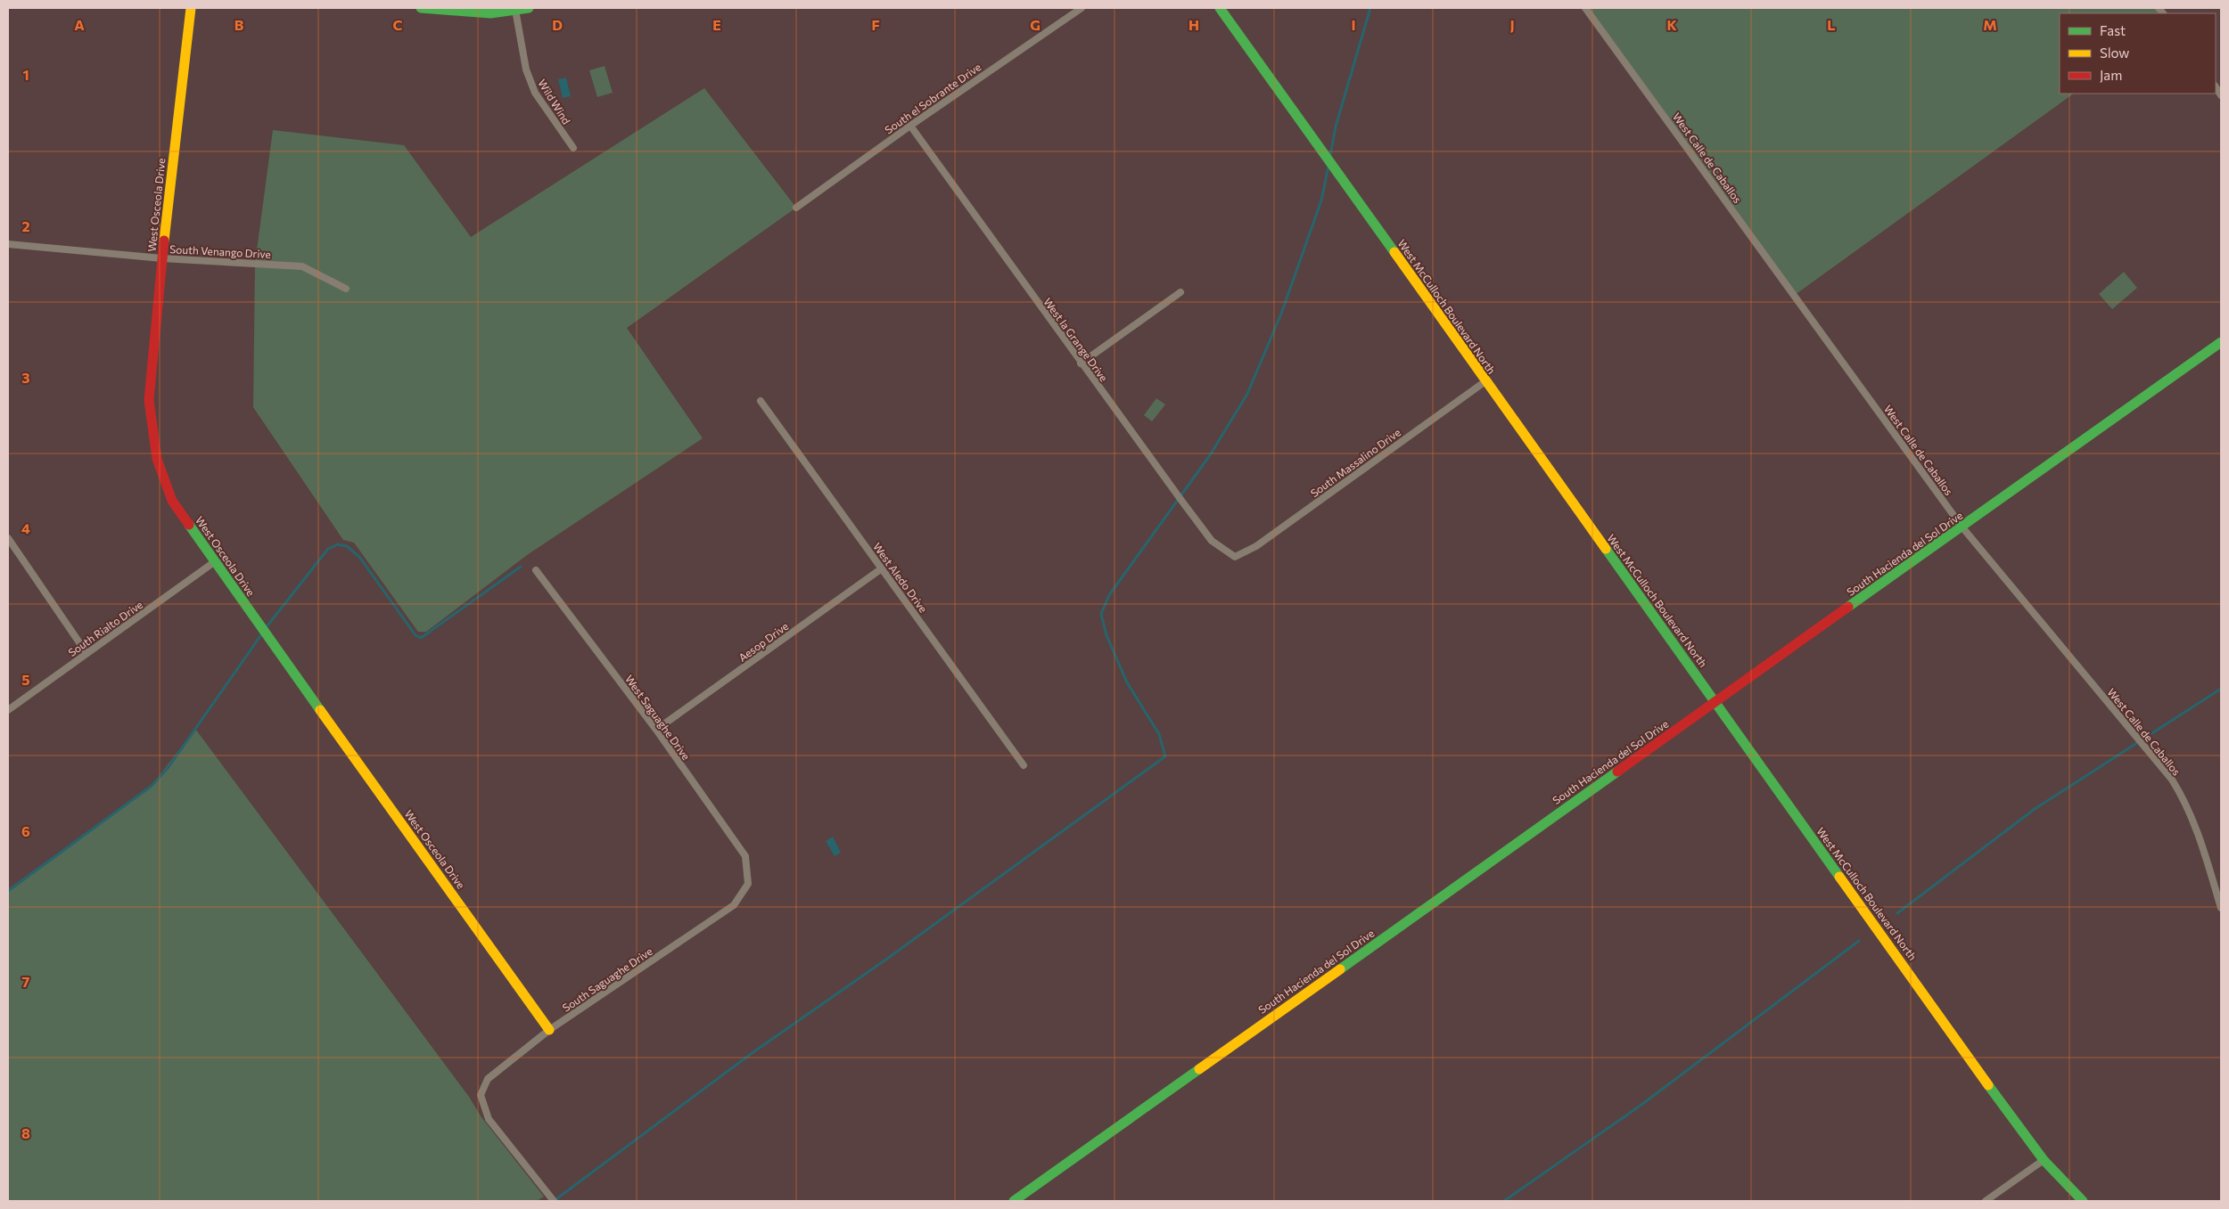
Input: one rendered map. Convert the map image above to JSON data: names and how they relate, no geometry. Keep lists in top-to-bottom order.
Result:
{
  "streets": {
    "street": [
      "South el Sobrante Drive",
      "Wild Wind",
      "West Calle de Caballos",
      "West Osceola Drive",
      "South Venango Drive",
      "West McCulloch Boulevard North",
      "West la Grange Drive",
      "South Massalino Drive",
      "South Hacienda del Sol Drive",
      "West Aledo Drive",
      "South Rialto Drive",
      "Aesop Drive",
      "West Saguaghe Drive",
      "South Saguaghe Drive"
    ]
  },
  "crossings": [
    ["South el Sobrante Drive", "West la Grange Drive"],
    ["West Calle de Caballos", "South Hacienda del Sol Drive"],
    ["West Osceola Drive", "South Venango Drive"],
    ["West Osceola Drive", "South Rialto Drive"],
    ["West Osceola Drive", "South Saguaghe Drive"],
    ["West McCulloch Boulevard North", "South Massalino Drive"],
    ["West McCulloch Boulevard North", "South Hacienda del Sol Drive"],
    ["West la Grange Drive", "South Massalino Drive"],
    ["West Aledo Drive", "Aesop Drive"],
    ["Aesop Drive", "West Saguaghe Drive"],
    ["West Saguaghe Drive", "South Saguaghe Drive"]
  ],
  "legend": ["Fast", "Slow", "Jam"],
  "grid": {
    "columns": [
      "A",
      "B",
      "C",
      "D",
      "E",
      "F",
      "G",
      "H",
      "I",
      "J",
      "K",
      "L",
      "M"
    ],
    "rows": [
      "1",
      "2",
      "3",
      "4",
      "5",
      "6",
      "7",
      "8"
    ]
  }
}
